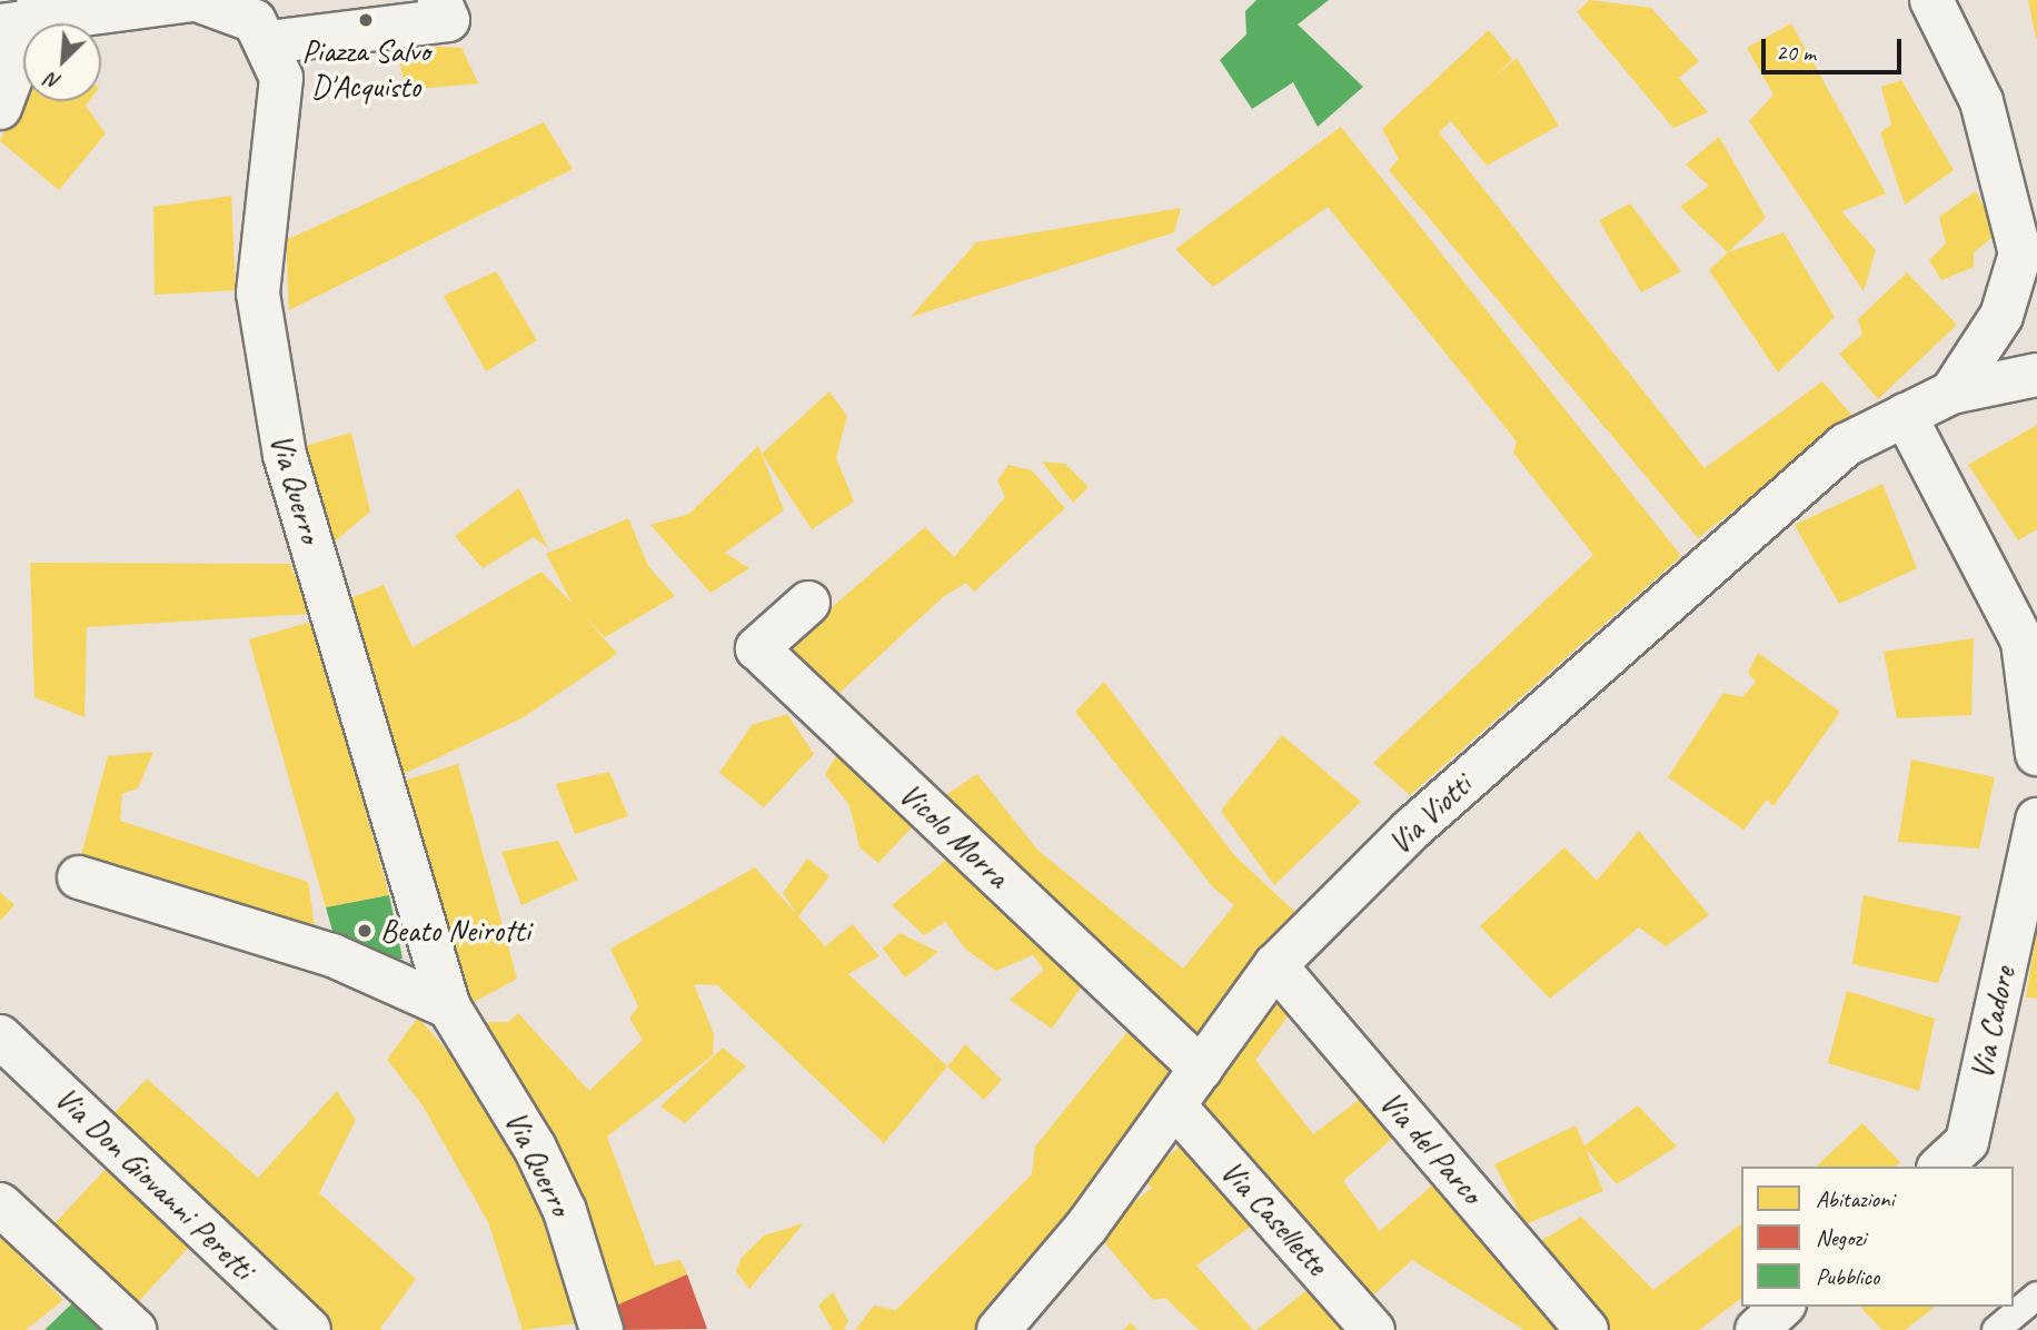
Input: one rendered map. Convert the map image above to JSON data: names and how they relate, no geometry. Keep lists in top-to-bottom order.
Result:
{
  "streets": {
    "street": [
      "Via Querro",
      "Via Viotti",
      "Vicolo Morra",
      "Via Cadore",
      "Via del Parco",
      "Via Don Giovanni Peretti",
      "Via Casellette"
    ]
  },
  "crossings": [
    ["Via Viotti", "Vicolo Morra"],
    ["Via Viotti", "Via del Parco"],
    ["Via Viotti", "Via Casellette"]
  ],
  "places": ["Piazza Salvo D'Acquisto", "Beato Neirotti"],
  "legend": ["Abitazioni", "Negozi", "Pubblico"],
  "scale_bar": "20 m",
  "north": "bottom left"
}
